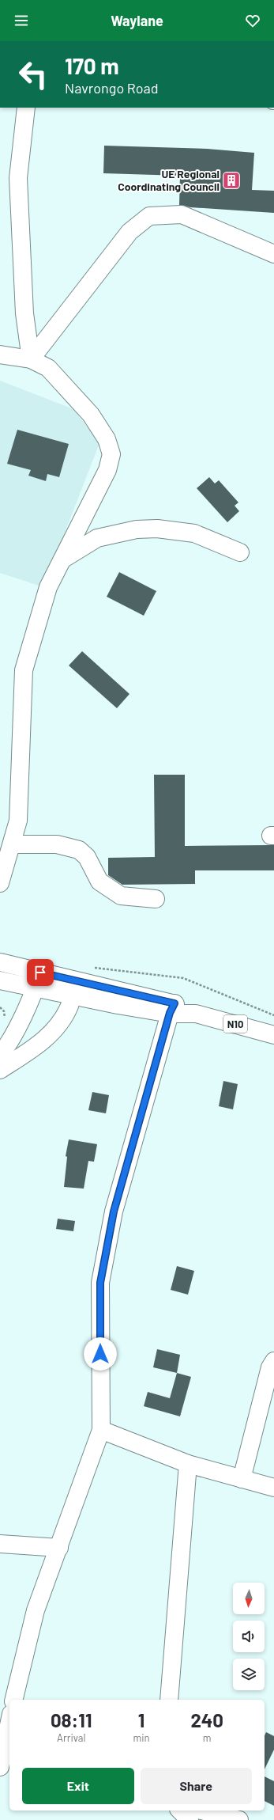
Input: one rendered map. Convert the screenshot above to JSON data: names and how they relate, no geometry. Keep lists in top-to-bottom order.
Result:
{
  "streets": {
    "main road": ["N10"]
  },
  "places": {
    "building": ["UE Regional Coordinating Council"]
  },
  "north": "bottom",
  "page": {
    "header": "Waylane",
    "turn": ["170 m", "Navrongo Road"],
    "eta": [
      "08:11",
      "Arrival",
      "1",
      "min",
      "240",
      "m"
    ],
    "buttons": ["Exit", "Share"]
  }
}
